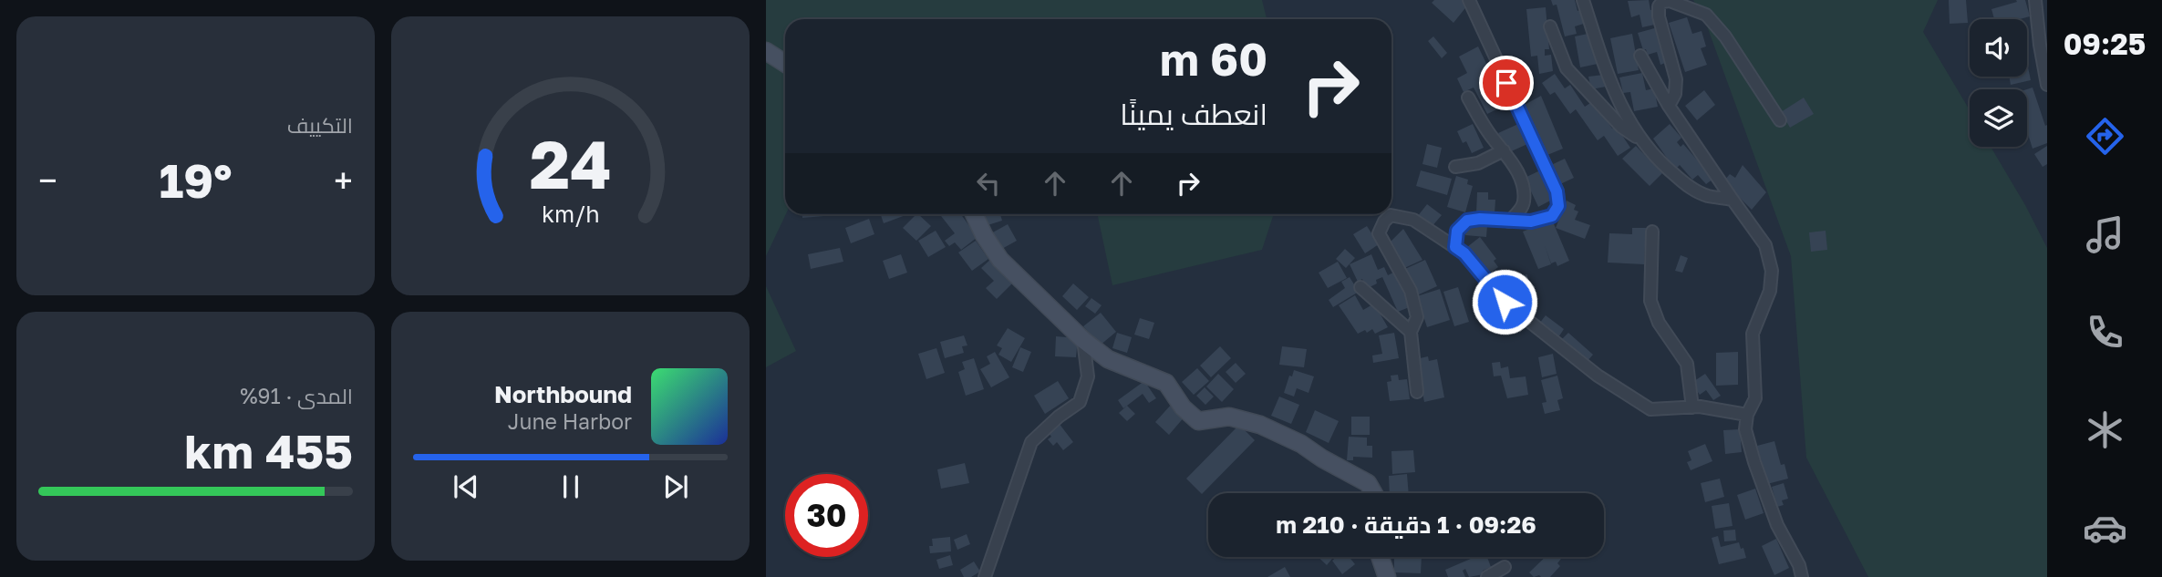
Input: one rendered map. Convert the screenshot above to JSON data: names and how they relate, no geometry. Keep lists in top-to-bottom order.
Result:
{
  "page": {
    "tabs": "09:25",
    "tile": [
      "التكييف",
      ["المدى · 91%", "455 km"]
    ],
    "turn": ["60 m", "انعطف يمينًا"],
    "heat": ["−", "19°", "+"],
    "song": ["Northbound", "June Harbor"],
    "limit": "30",
    "trip": "09:26 · 1 دقيقة · 210 m",
    "gauge": ["24", "km/h"]
  }
}
